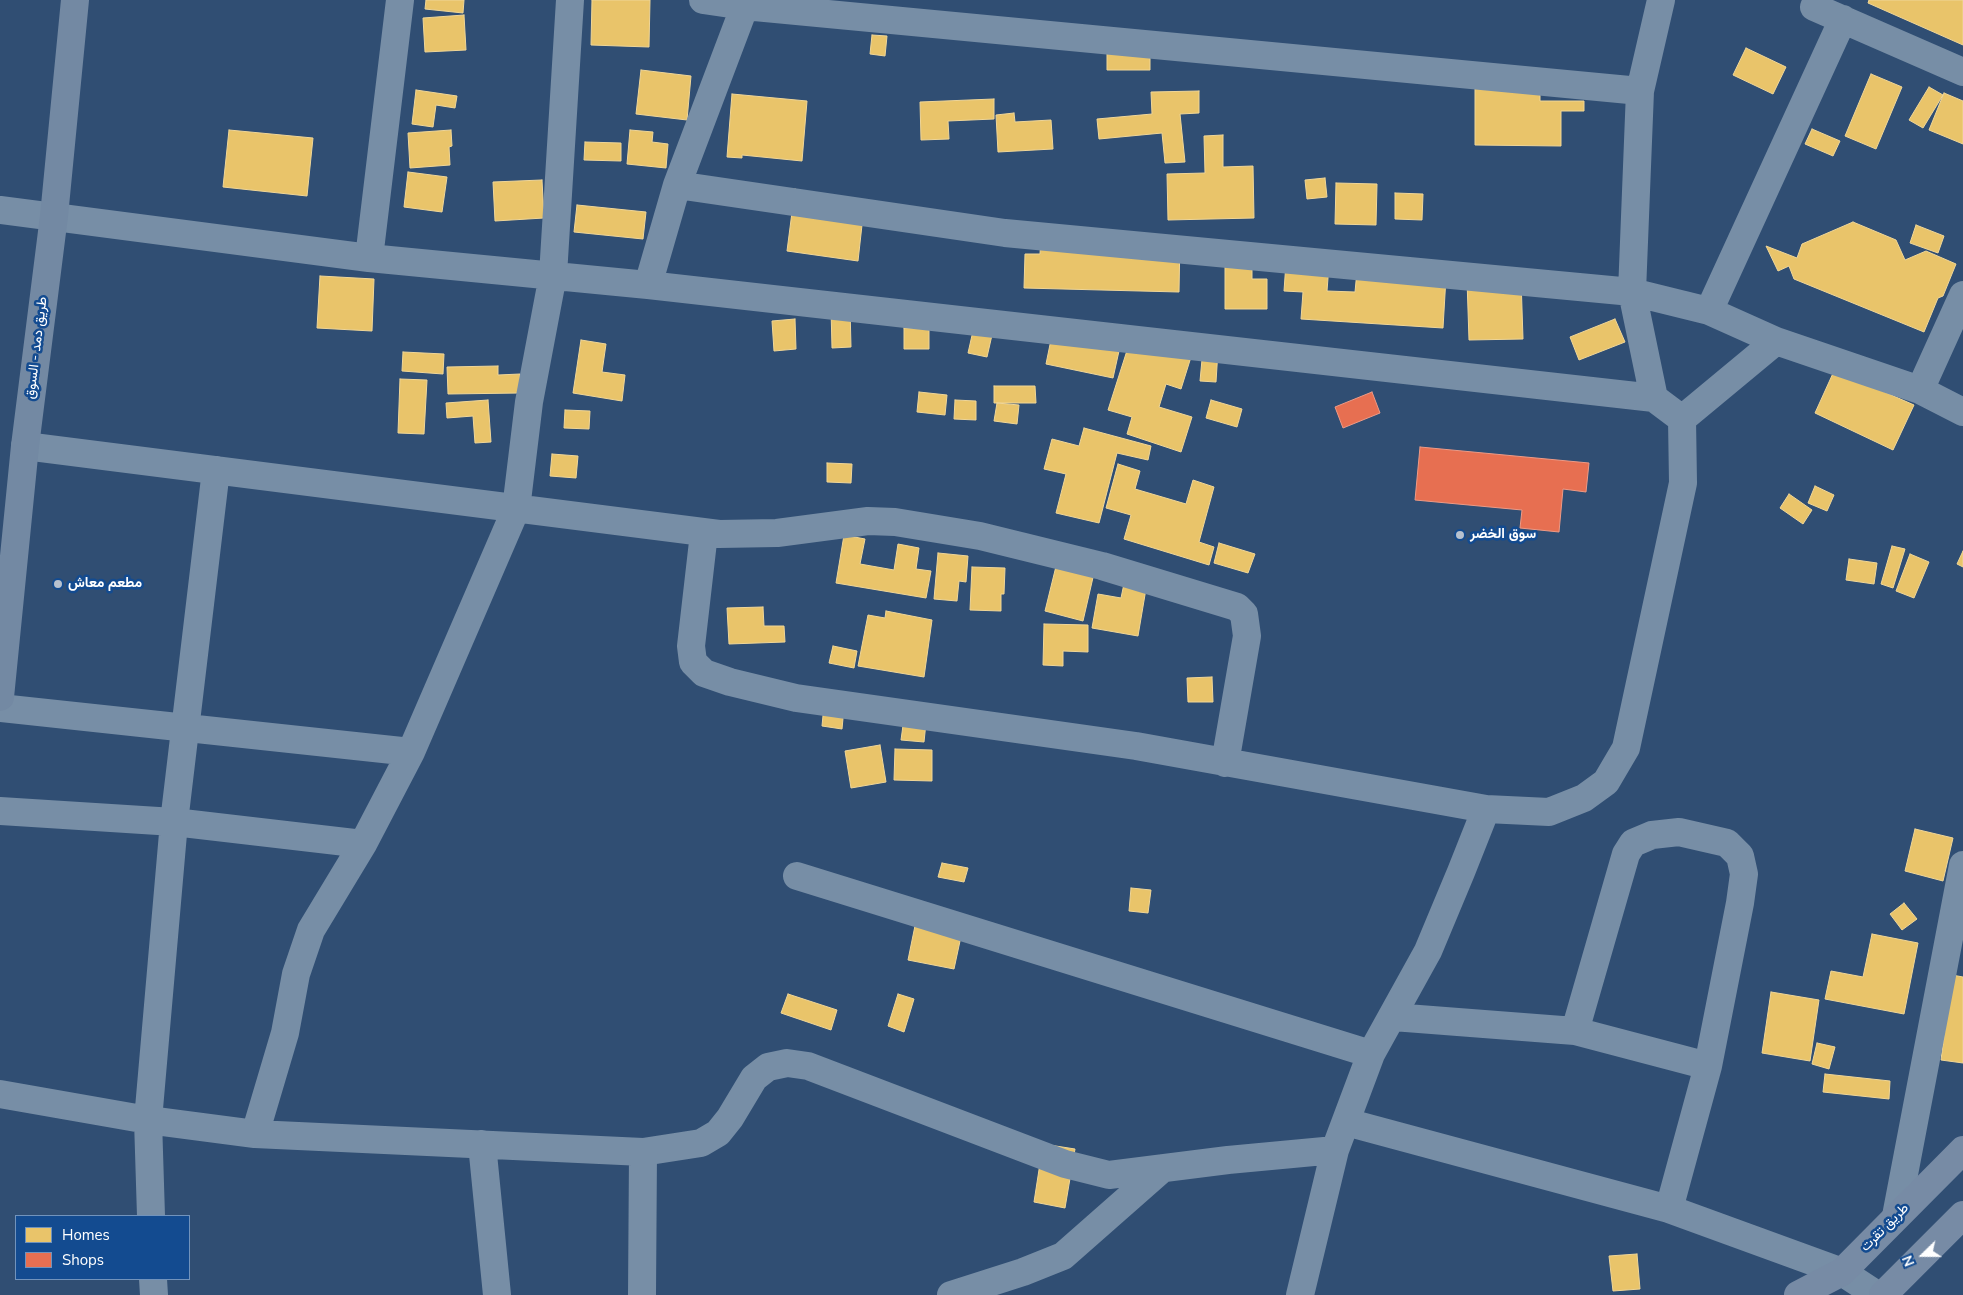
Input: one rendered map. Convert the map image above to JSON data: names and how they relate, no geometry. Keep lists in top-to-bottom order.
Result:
{
  "streets": {
    "main road": ["طريق دمد - السوق", "طريق تقرت"]
  },
  "places": ["سوق الخضر", "مطعم معاش"],
  "legend": ["Homes", "Shops"],
  "north": "left"
}
